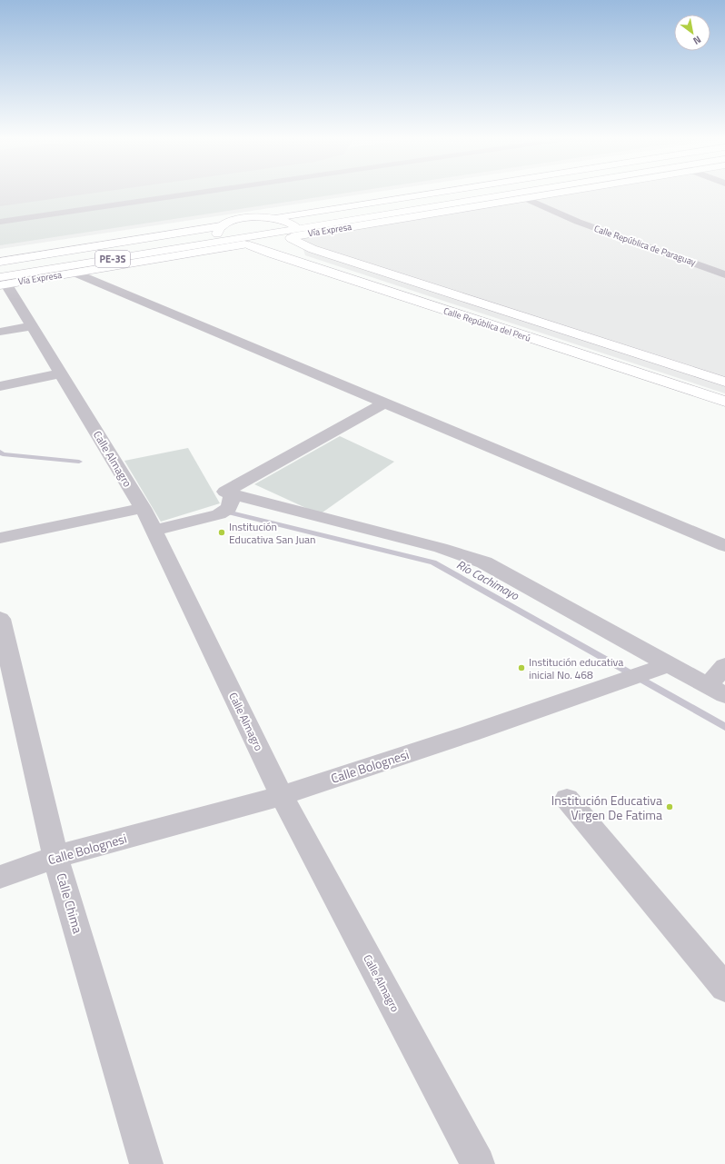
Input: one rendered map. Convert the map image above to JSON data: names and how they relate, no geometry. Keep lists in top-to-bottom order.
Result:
{
  "streets": {
    "main road": ["Vía Expresa", "PE-3S", "Calle República del Perú"],
    "street": [
      "Calle República de Paraguay",
      "Calle Almagro",
      "Calle Bolognesi",
      "Calle Chima"
    ]
  },
  "crossings": [
    ["Vía Expresa", "Calle República de Paraguay"],
    ["Vía Expresa", "Calle República del Perú"],
    ["Vía Expresa", "Calle Almagro"],
    ["Calle Almagro", "Calle Bolognesi"],
    ["Calle Bolognesi", "Calle Chima"]
  ],
  "water": ["Río Cachimayo"],
  "places": ["Institución Educativa San Juan", "Institución educativa inicial No. 468", "Institución Educativa Virgen De Fatima"],
  "north": "bottom right"
}
